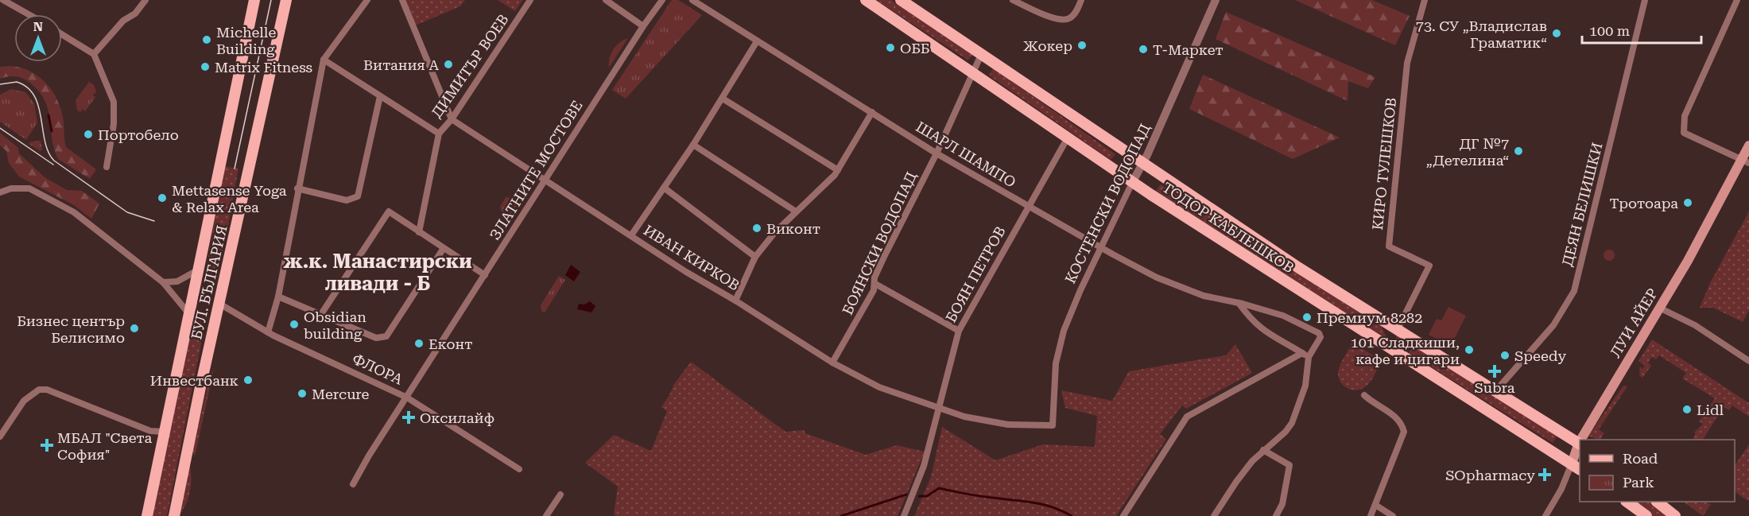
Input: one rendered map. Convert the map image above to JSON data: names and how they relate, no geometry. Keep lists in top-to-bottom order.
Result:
{
  "streets": {
    "main road": ["ТОДОР КАБЛЕШКОВ", "БУЛ. БЪЛГАРИЯ", "ЛУИ АЙЕР"],
    "street": [
      "ДИМИТЪР ВОЕВ",
      "ШАРЛ ШАМПО",
      "КИРО ТУЛЕШКОВ",
      "ЗЛАТНИТЕ МОСТОВЕ",
      "КОСТЕНСКИ ВОДОПАД",
      "ДЕЯН БЕЛИШКИ",
      "БОЯНСКИ ВОДОПАД",
      "ИВАН КИРКОВ",
      "БОЯН ПЕТРОВ",
      "ФЛОРА"
    ]
  },
  "crossings": [
    ["ДИМИТЪР ВОЕВ", "ИВАН КИРКОВ"],
    ["ШАРЛ ШАМПО", "КОСТЕНСКИ ВОДОПАД"],
    ["ШАРЛ ШАМПО", "БОЯНСКИ ВОДОПАД"],
    ["ШАРЛ ШАМПО", "БОЯН ПЕТРОВ"],
    ["КИРО ТУЛЕШКОВ", "ТОДОР КАБЛЕШКОВ"],
    ["ЗЛАТНИТЕ МОСТОВЕ", "ИВАН КИРКОВ"],
    ["ЗЛАТНИТЕ МОСТОВЕ", "ФЛОРА"],
    ["КОСТЕНСКИ ВОДОПАД", "ТОДОР КАБЛЕШКОВ"],
    ["КОСТЕНСКИ ВОДОПАД", "ИВАН КИРКОВ"],
    ["ДЕЯН БЕЛИШКИ", "ТОДОР КАБЛЕШКОВ"],
    ["ТОДОР КАБЛЕШКОВ", "БОЯНСКИ ВОДОПАД"],
    ["ТОДОР КАБЛЕШКОВ", "БОЯН ПЕТРОВ"],
    ["ТОДОР КАБЛЕШКОВ", "ЛУИ АЙЕР"],
    ["БОЯНСКИ ВОДОПАД", "ИВАН КИРКОВ"],
    ["ИВАН КИРКОВ", "БОЯН ПЕТРОВ"],
    ["БУЛ. БЪЛГАРИЯ", "ФЛОРА"]
  ],
  "districts": ["ж.к. Манастирски ливади - Б"],
  "places": {
    "other": [
      "73. СУ „Владислав Граматик“",
      "Michelle Building",
      "Жокер",
      "ОББ",
      "Т-Маркет",
      "Витания А",
      "Matrix Fitness",
      "Портобело",
      "ДГ №7 „Детелина“",
      "Mettasense Yoga & Relax Area",
      "Тротоара",
      "Виконт",
      "Премиум 8282",
      "Obsidian building",
      "Бизнес център Белисимо",
      "Еконт",
      "101 Сладкиши, кафе и цигари",
      "Speedy",
      "Инвестбанк",
      "Mercure",
      "Lidl"
    ],
    "health": [
      "Subra",
      "Оксилайф",
      "МБАЛ \"Света София\"",
      "SOpharmacy"
    ]
  },
  "legend": ["Road", "Park"],
  "scale_bar": "100 m",
  "north": "top"
}
